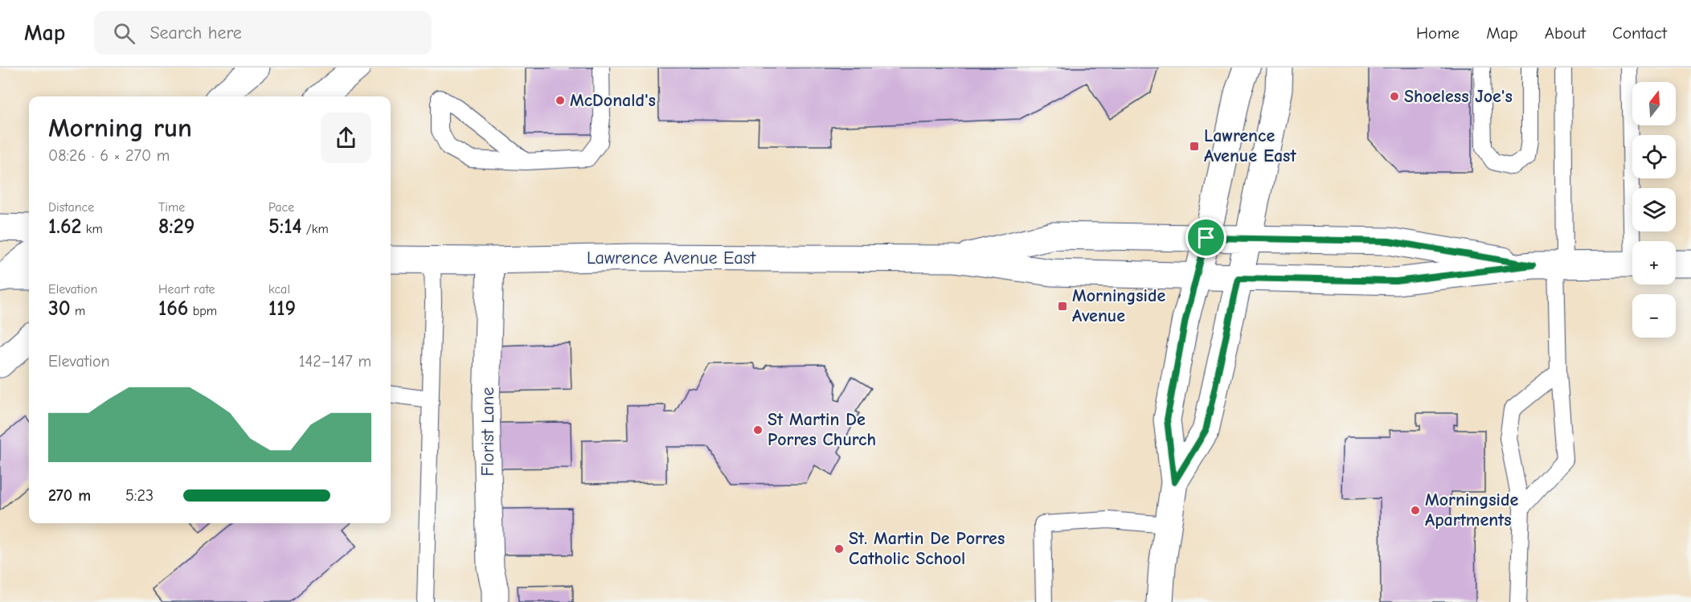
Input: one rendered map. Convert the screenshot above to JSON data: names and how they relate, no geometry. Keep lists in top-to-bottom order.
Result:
{
  "streets": {
    "main road": ["Lawrence Avenue East", "Florist Lane"]
  },
  "crossings": [
    ["Lawrence Avenue East", "Florist Lane"]
  ],
  "places": {
    "other": [
      "Shoeless Joe's",
      "McDonald's",
      "St Martin De Porres Church",
      "Morningside Apartments",
      "St. Martin De Porres Catholic School"
    ],
    "transit": ["Lawrence Avenue East", "Morningside Avenue"]
  },
  "north": "top",
  "page": {
    "header": "Map",
    "search": "Search here",
    "nav": [
      "Home",
      "Map",
      "About",
      "Contact"
    ],
    "map_buttons": ["+", "−"],
    "heading": ["Morning run", "08:26 · 6 × 270 m"],
    "stats": [
      ["Distance", "1.62 km"],
      ["Time", "8:29"],
      ["Pace", "5:14 /km"],
      ["Elevation", "30 m"],
      ["Heart rate", "166 bpm"],
      ["kcal", "119"]
    ],
    "chart": ["Elevation", "142–147 m"],
    "list": [
      {
        "name": "270 m",
        "note": "5:23"
      }
    ]
  }
}
